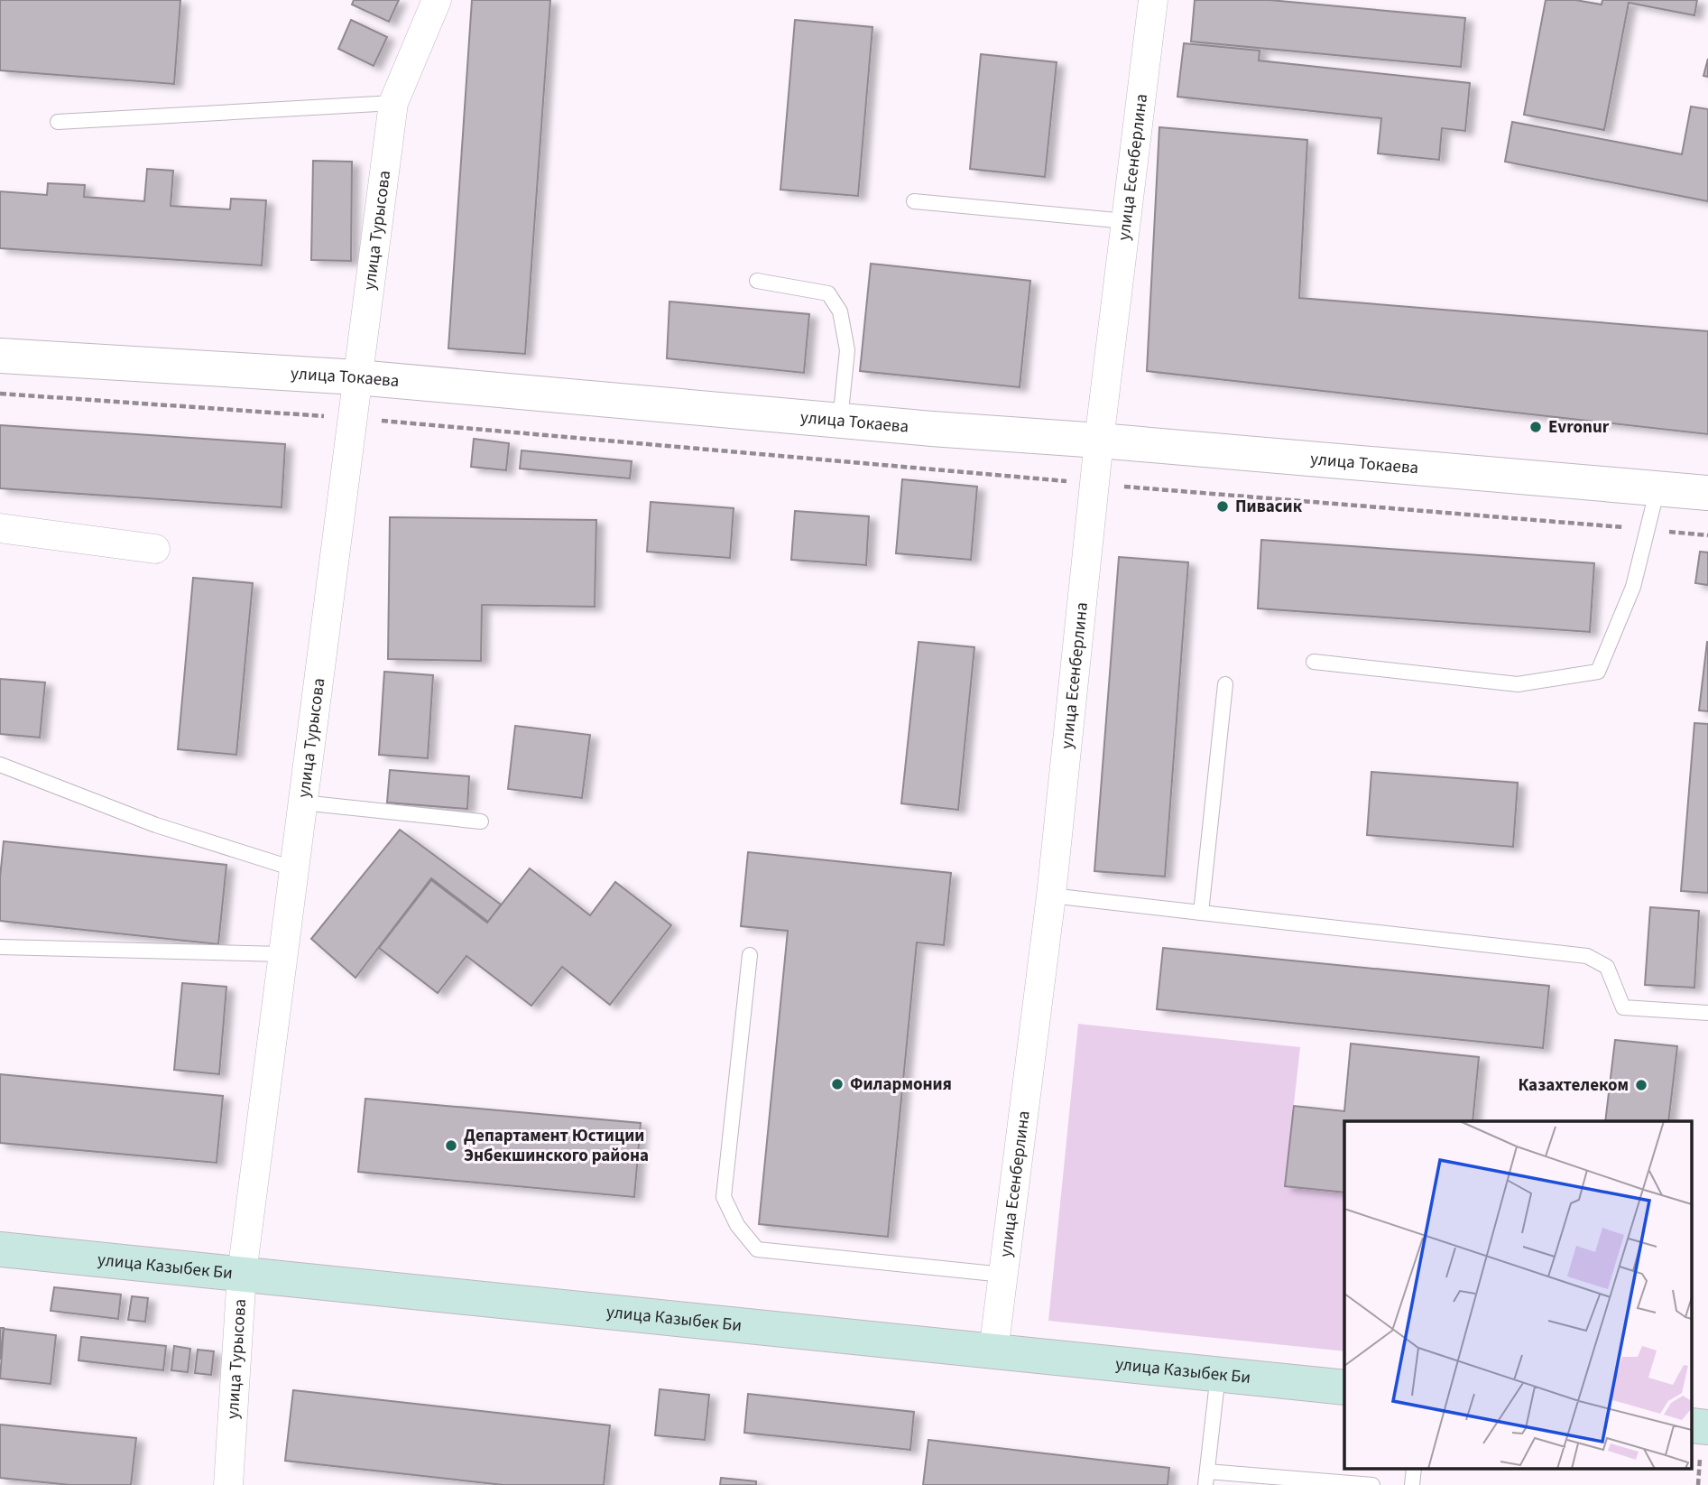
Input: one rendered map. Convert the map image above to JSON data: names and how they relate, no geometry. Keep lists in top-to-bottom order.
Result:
{
  "streets": {
    "main road": ["улица Казыбек Би"],
    "street": ["улица Есенберлина", "улица Турысова", "улица Токаева"]
  },
  "crossings": [
    ["улица Есенберлина", "улица Токаева"],
    ["улица Есенберлина", "улица Казыбек Би"],
    ["улица Турысова", "улица Токаева"],
    ["улица Турысова", "улица Казыбек Би"]
  ],
  "places": [
    "Evronur",
    "Пивасик",
    "Филармония",
    "Казахтелеком",
    "Департамент Юстиции Энбекшинского района"
  ]
}
